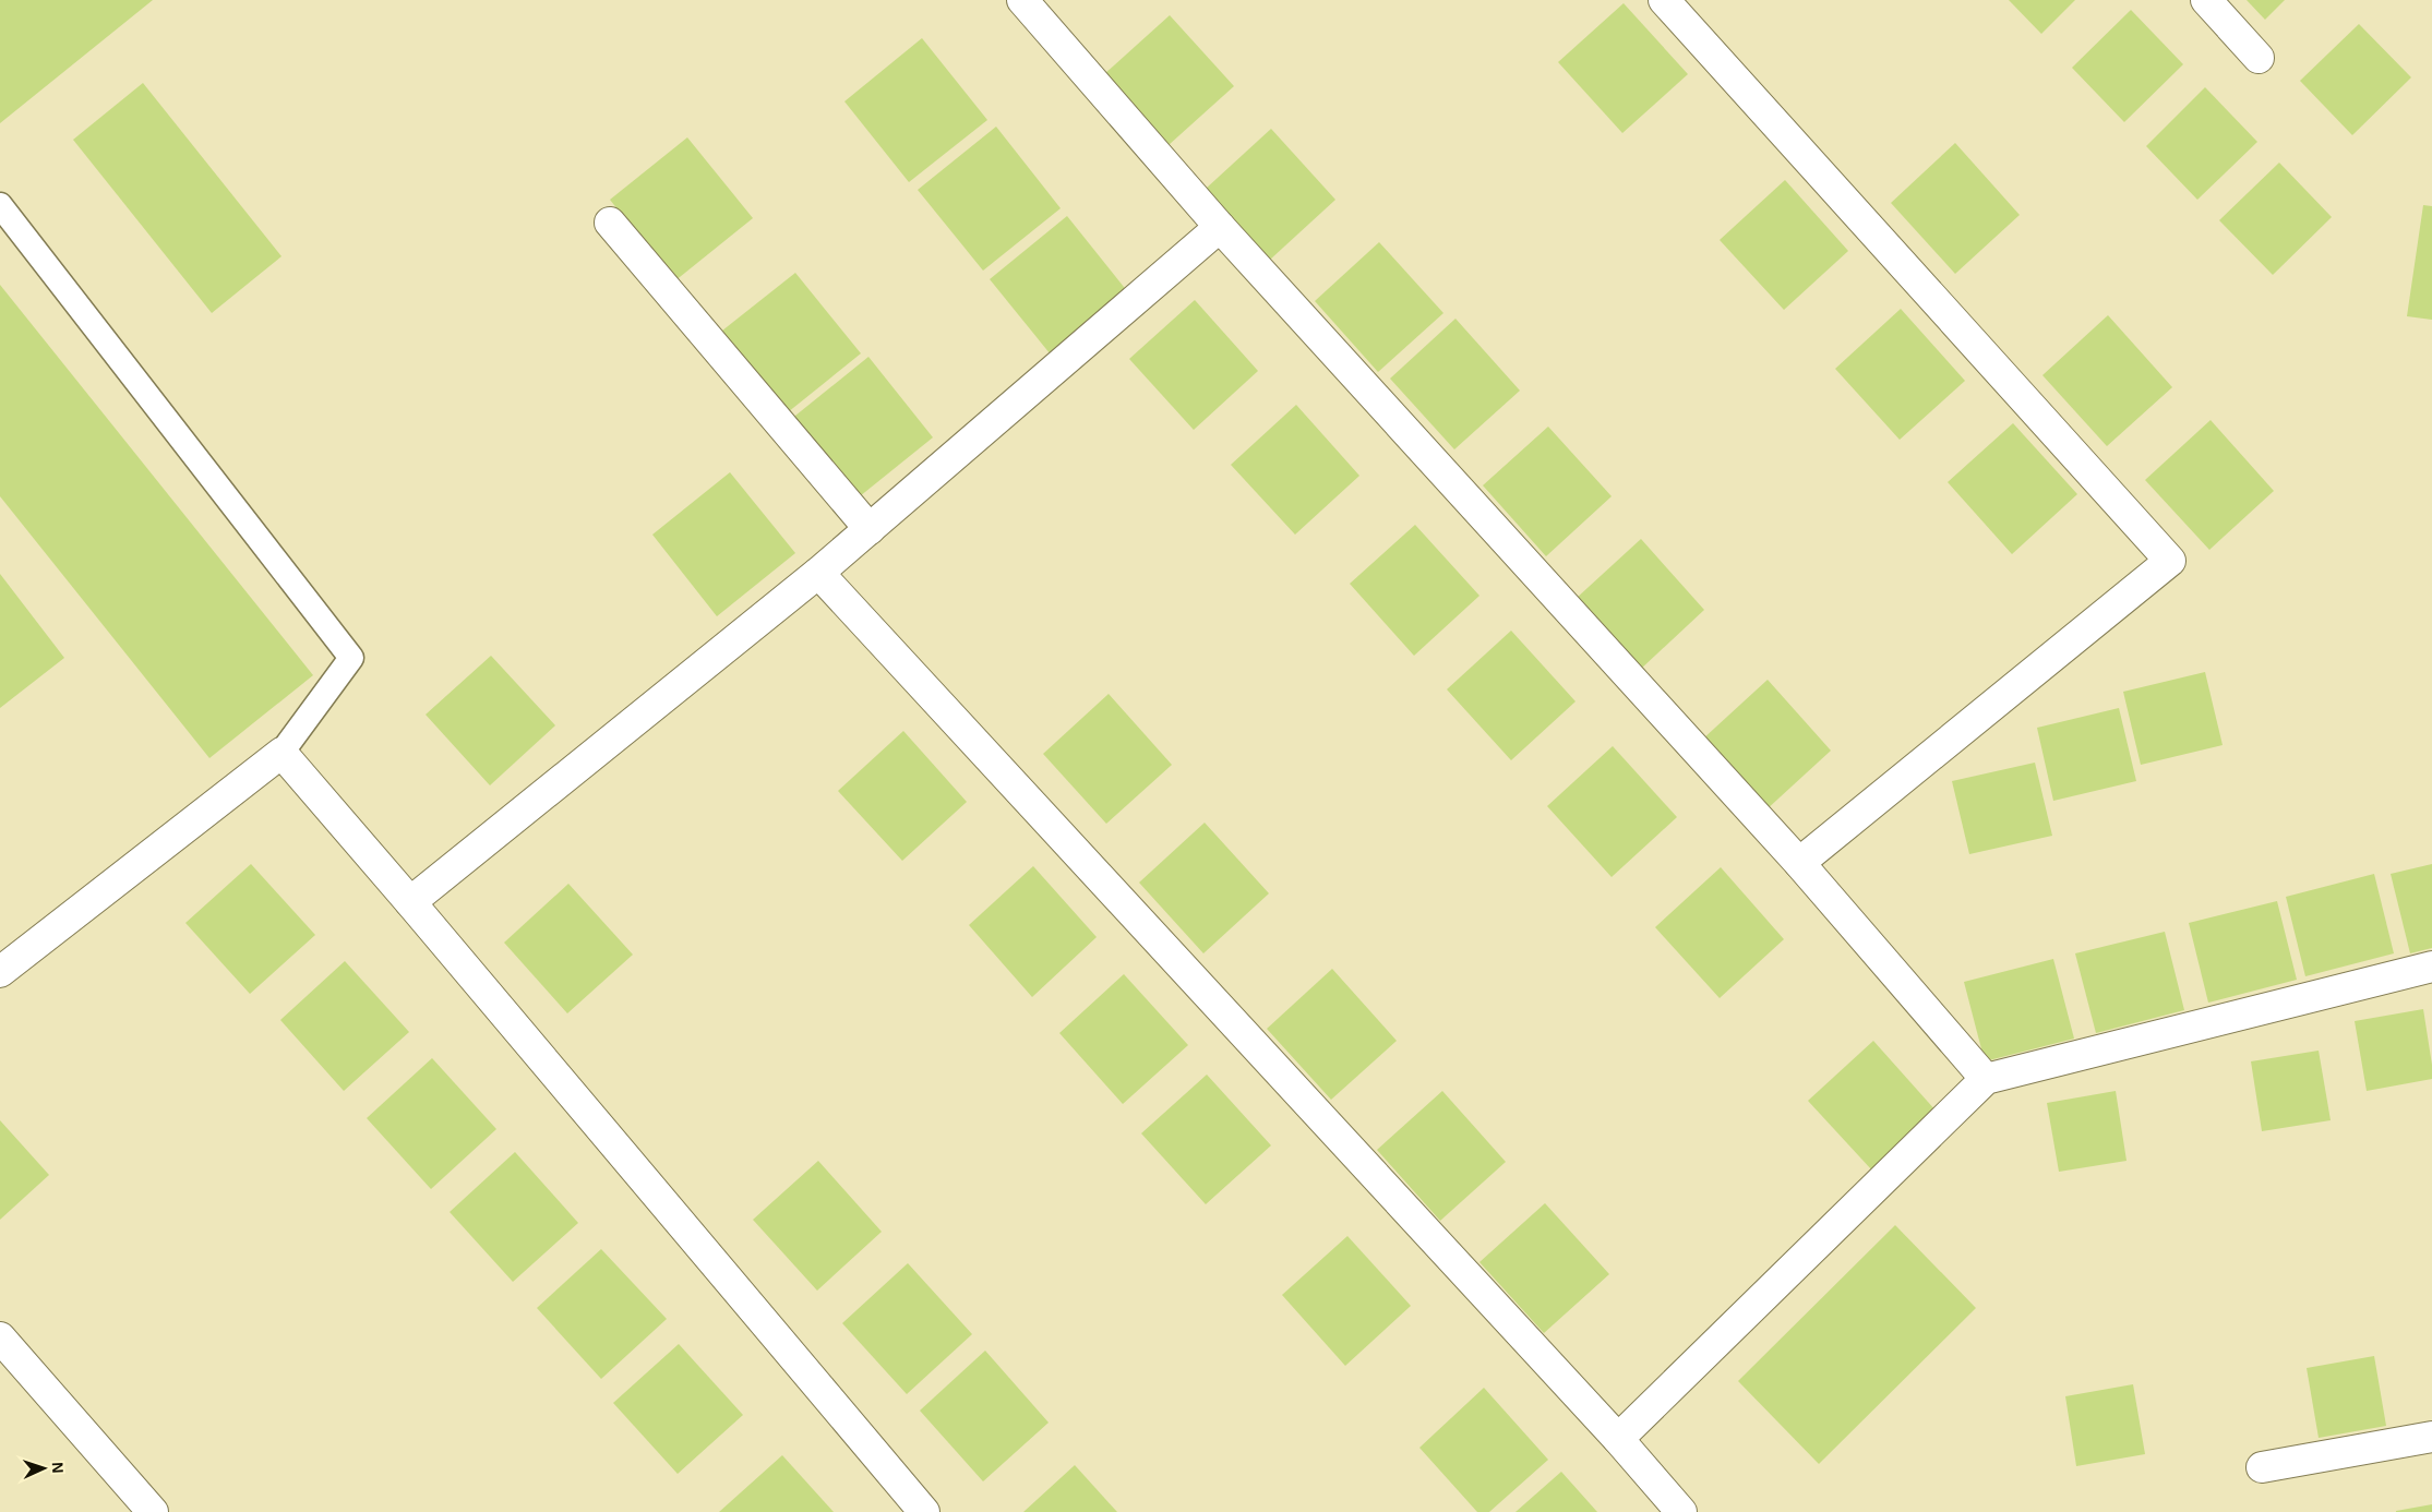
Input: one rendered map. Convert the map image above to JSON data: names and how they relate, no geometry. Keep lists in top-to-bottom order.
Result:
{
  "north": "right"
}
